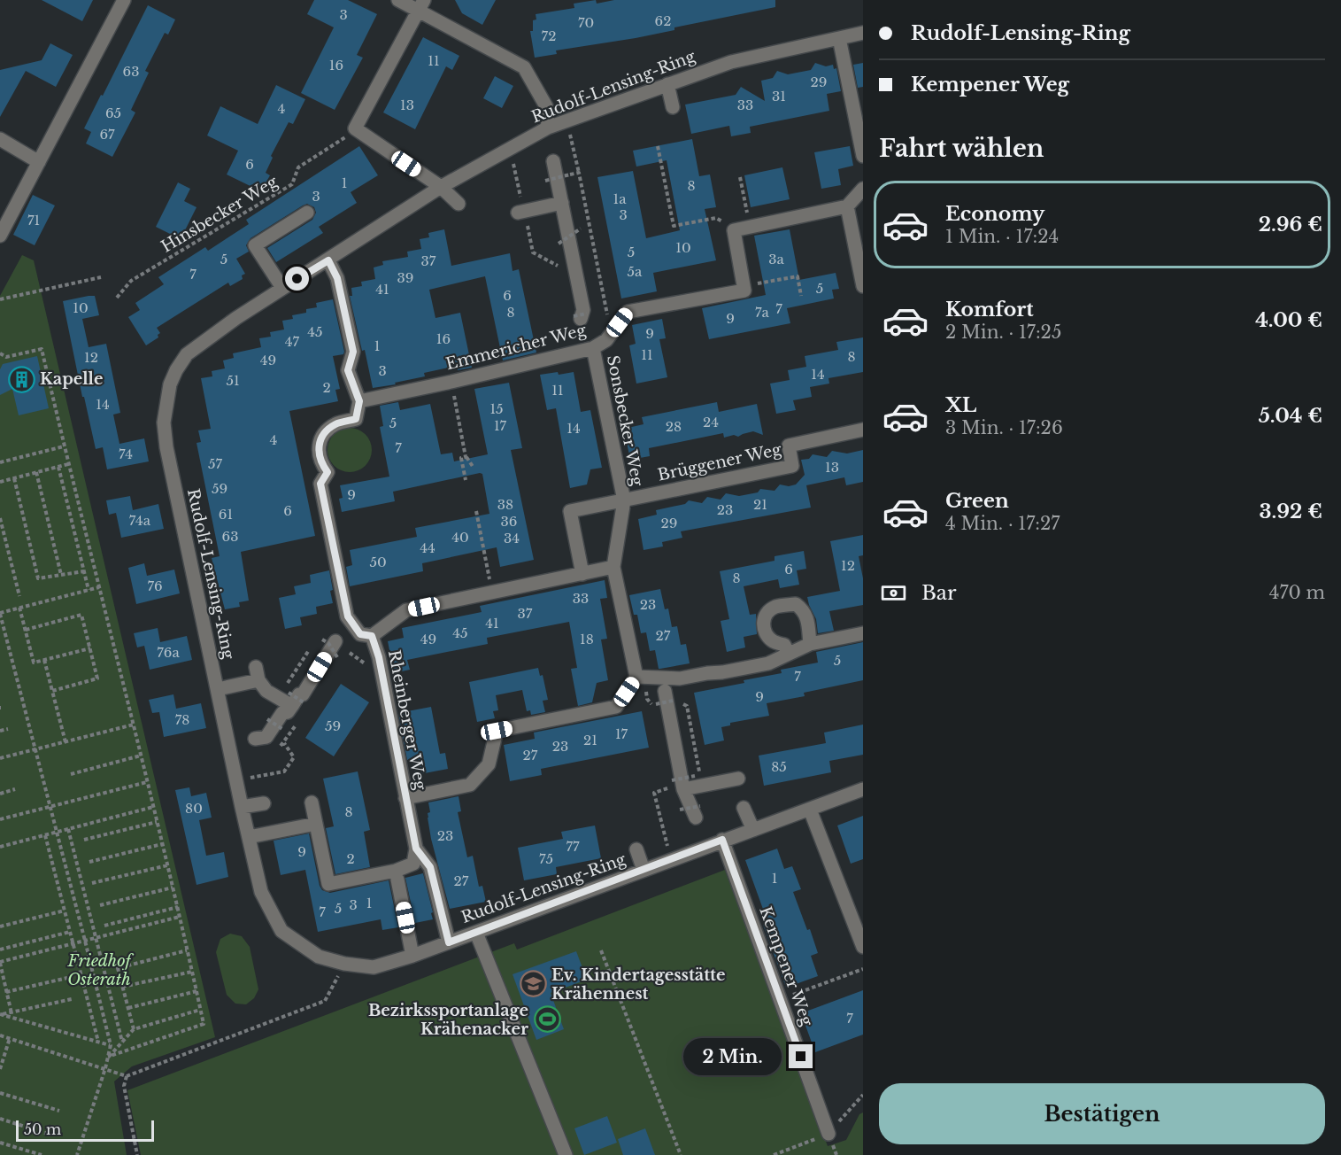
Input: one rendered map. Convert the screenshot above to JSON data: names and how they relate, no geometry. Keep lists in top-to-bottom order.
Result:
{
  "streets": {
    "street": [
      "Rudolf-Lensing-Ring",
      "Emmericher Weg",
      "Sonsbecker Weg",
      "Brüggener Weg",
      "Rheinberger Weg",
      "Kempener Weg"
    ],
    "path": ["Hinsbecker Weg"]
  },
  "crossings": [
    ["Rudolf-Lensing-Ring", "Rheinberger Weg"],
    ["Rudolf-Lensing-Ring", "Kempener Weg"],
    ["Emmericher Weg", "Sonsbecker Weg"],
    ["Emmericher Weg", "Rheinberger Weg"],
    ["Sonsbecker Weg", "Brüggener Weg"]
  ],
  "parks": ["Friedhof Osterath"],
  "places": {
    "building": ["Kapelle"],
    "school or university": ["Ev. Kindertagesstätte Krähennest"],
    "sports": ["Bezirkssportanlage Krähenacker"]
  },
  "house_numbers": [
    "3",
    "62",
    "70",
    "72",
    "11",
    "16",
    "63",
    "29",
    "31",
    "13",
    "33",
    "4",
    "65",
    "67",
    "6",
    "1",
    "8",
    "3",
    "1a",
    "3",
    "71",
    "10",
    "5",
    "5",
    "3a",
    "37",
    "5a",
    "7",
    "39",
    "5",
    "41",
    "6",
    "10",
    "7",
    "8",
    "7a",
    "9",
    "45",
    "9",
    "16",
    "47",
    "1",
    "11",
    "8",
    "12",
    "49",
    "3",
    "14",
    "51",
    "2",
    "11",
    "14",
    "15",
    "24",
    "5",
    "17",
    "28",
    "14",
    "4",
    "7",
    "74",
    "57",
    "13",
    "59",
    "9",
    "38",
    "21",
    "23",
    "6",
    "61",
    "74a",
    "36",
    "29",
    "63",
    "40",
    "34",
    "44",
    "50",
    "12",
    "6",
    "8",
    "76",
    "33",
    "23",
    "37",
    "41",
    "45",
    "27",
    "49",
    "18",
    "76a",
    "5",
    "7",
    "9",
    "78",
    "59",
    "17",
    "21",
    "23",
    "27",
    "85",
    "80",
    "8",
    "23",
    "77",
    "9",
    "2",
    "75",
    "1",
    "27",
    "1",
    "3",
    "5",
    "7",
    "7"
  ],
  "scale_bar": "50 m",
  "page": {
    "banner": ["Rudolf-Lensing-Ring", "Kempener Weg"],
    "heading": "Fahrt wählen",
    "list": [
      {
        "name": "Economy",
        "note": "1 Min. · 17:24",
        "value": "2.96 €"
      },
      {
        "name": "Komfort",
        "note": "2 Min. · 17:25",
        "value": "4.00 €"
      },
      {
        "name": "XL",
        "note": "3 Min. · 17:26",
        "value": "5.04 €"
      },
      {
        "name": "Green",
        "note": "4 Min. · 17:27",
        "value": "3.92 €"
      }
    ],
    "pay": ["Bar", "470 m"],
    "bubble": "2 Min.",
    "buttons": "Bestätigen",
    "scale": "50 m"
  }
}
